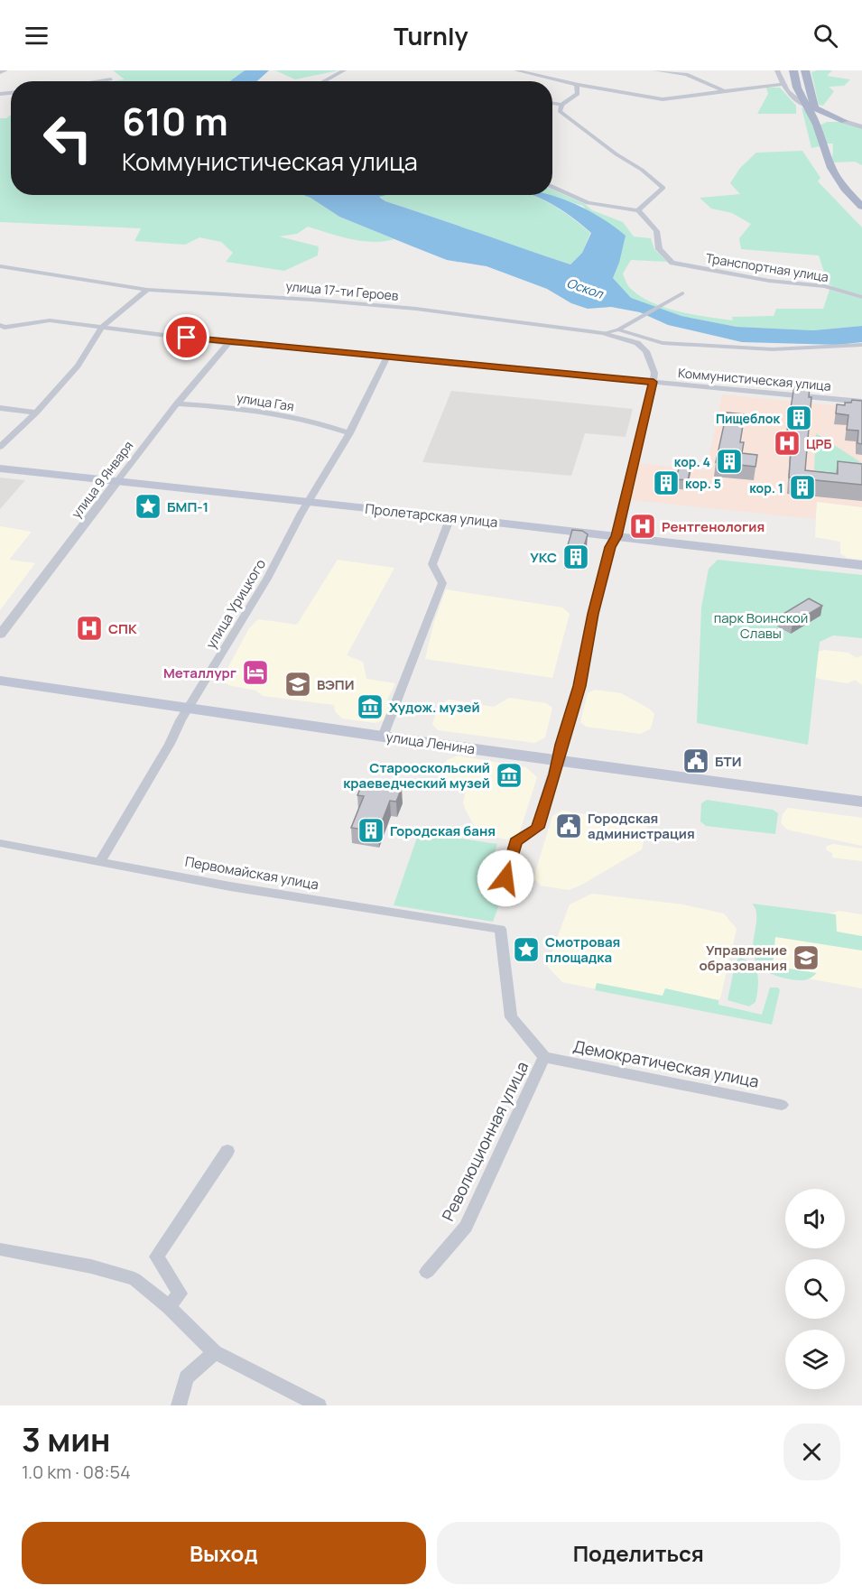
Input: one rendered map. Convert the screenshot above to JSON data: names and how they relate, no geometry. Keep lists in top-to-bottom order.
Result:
{
  "streets": {
    "main road": ["Пролетарская улица", "улица Ленина"],
    "street": [
      "Транспортная улица",
      "улица 17-ти Героев",
      "Коммунистическая улица",
      "улица Гая",
      "улица 9 Января",
      "улица Урицкого",
      "Первомайская улица",
      "Демократическая улица",
      "Революционная улица"
    ]
  },
  "crossings": [
    ["улица 17-ти Героев", "Коммунистическая улица"],
    ["Коммунистическая улица", "улица 9 Января"],
    ["Коммунистическая улица", "улица Урицкого"],
    ["улица Гая", "улица 9 Января"],
    ["улица Гая", "улица Урицкого"],
    ["улица 9 Января", "Пролетарская улица"],
    ["Пролетарская улица", "улица Урицкого"],
    ["улица Урицкого", "улица Ленина"],
    ["улица Урицкого", "Первомайская улица"],
    ["Первомайская улица", "Революционная улица"],
    ["Демократическая улица", "Революционная улица"]
  ],
  "water": ["Оскол"],
  "parks": ["парк Воинской Славы"],
  "places": {
    "building": [
      "Пищеблок",
      "кор. 4",
      "кор. 5",
      "кор. 1",
      "УКС",
      "Городская баня"
    ],
    "hospital": ["ЦРБ", "Рентгенология", "СПК"],
    "place": ["БМП-1", "Смотровая площадка"],
    "hotel": ["Металлург"],
    "school or university": ["ВЭПИ", "Управление образования"],
    "museum": ["Худож. музей", "Старооскольский краеведческий музей"],
    "public building": ["БТИ", "Городская администрация"]
  },
  "page": {
    "header": "Turnly",
    "turn": ["610 m", "Коммунистическая улица"],
    "heading": ["3 мин", "1.0 km · 08:54"],
    "buttons": ["Выход", "Поделиться"]
  }
}
